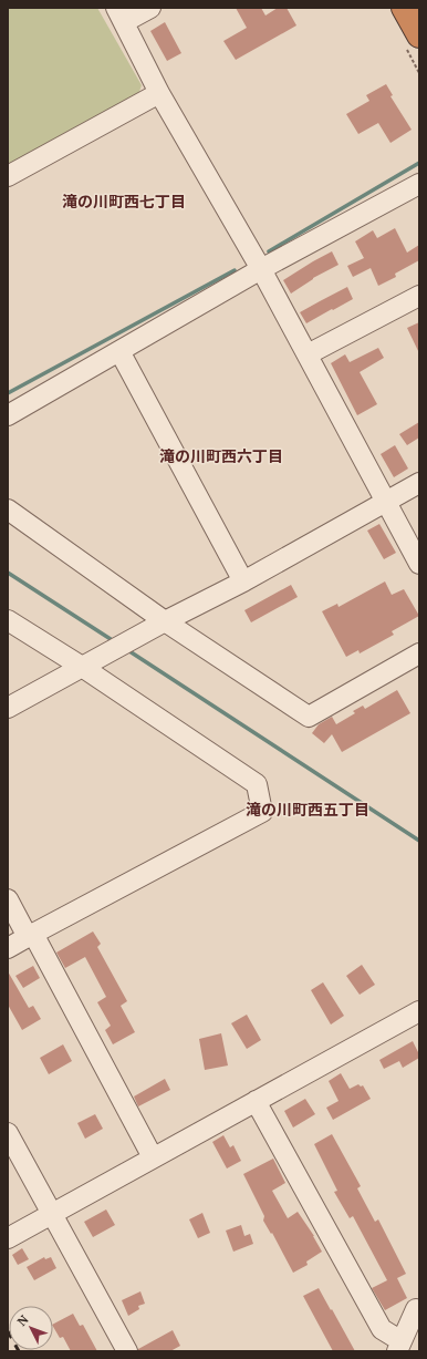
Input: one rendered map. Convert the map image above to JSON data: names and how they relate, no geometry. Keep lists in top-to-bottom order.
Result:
{
  "districts": ["滝の川町西七丁目", "滝の川町西六丁目", "滝の川町西五丁目"],
  "north": "top left"
}
